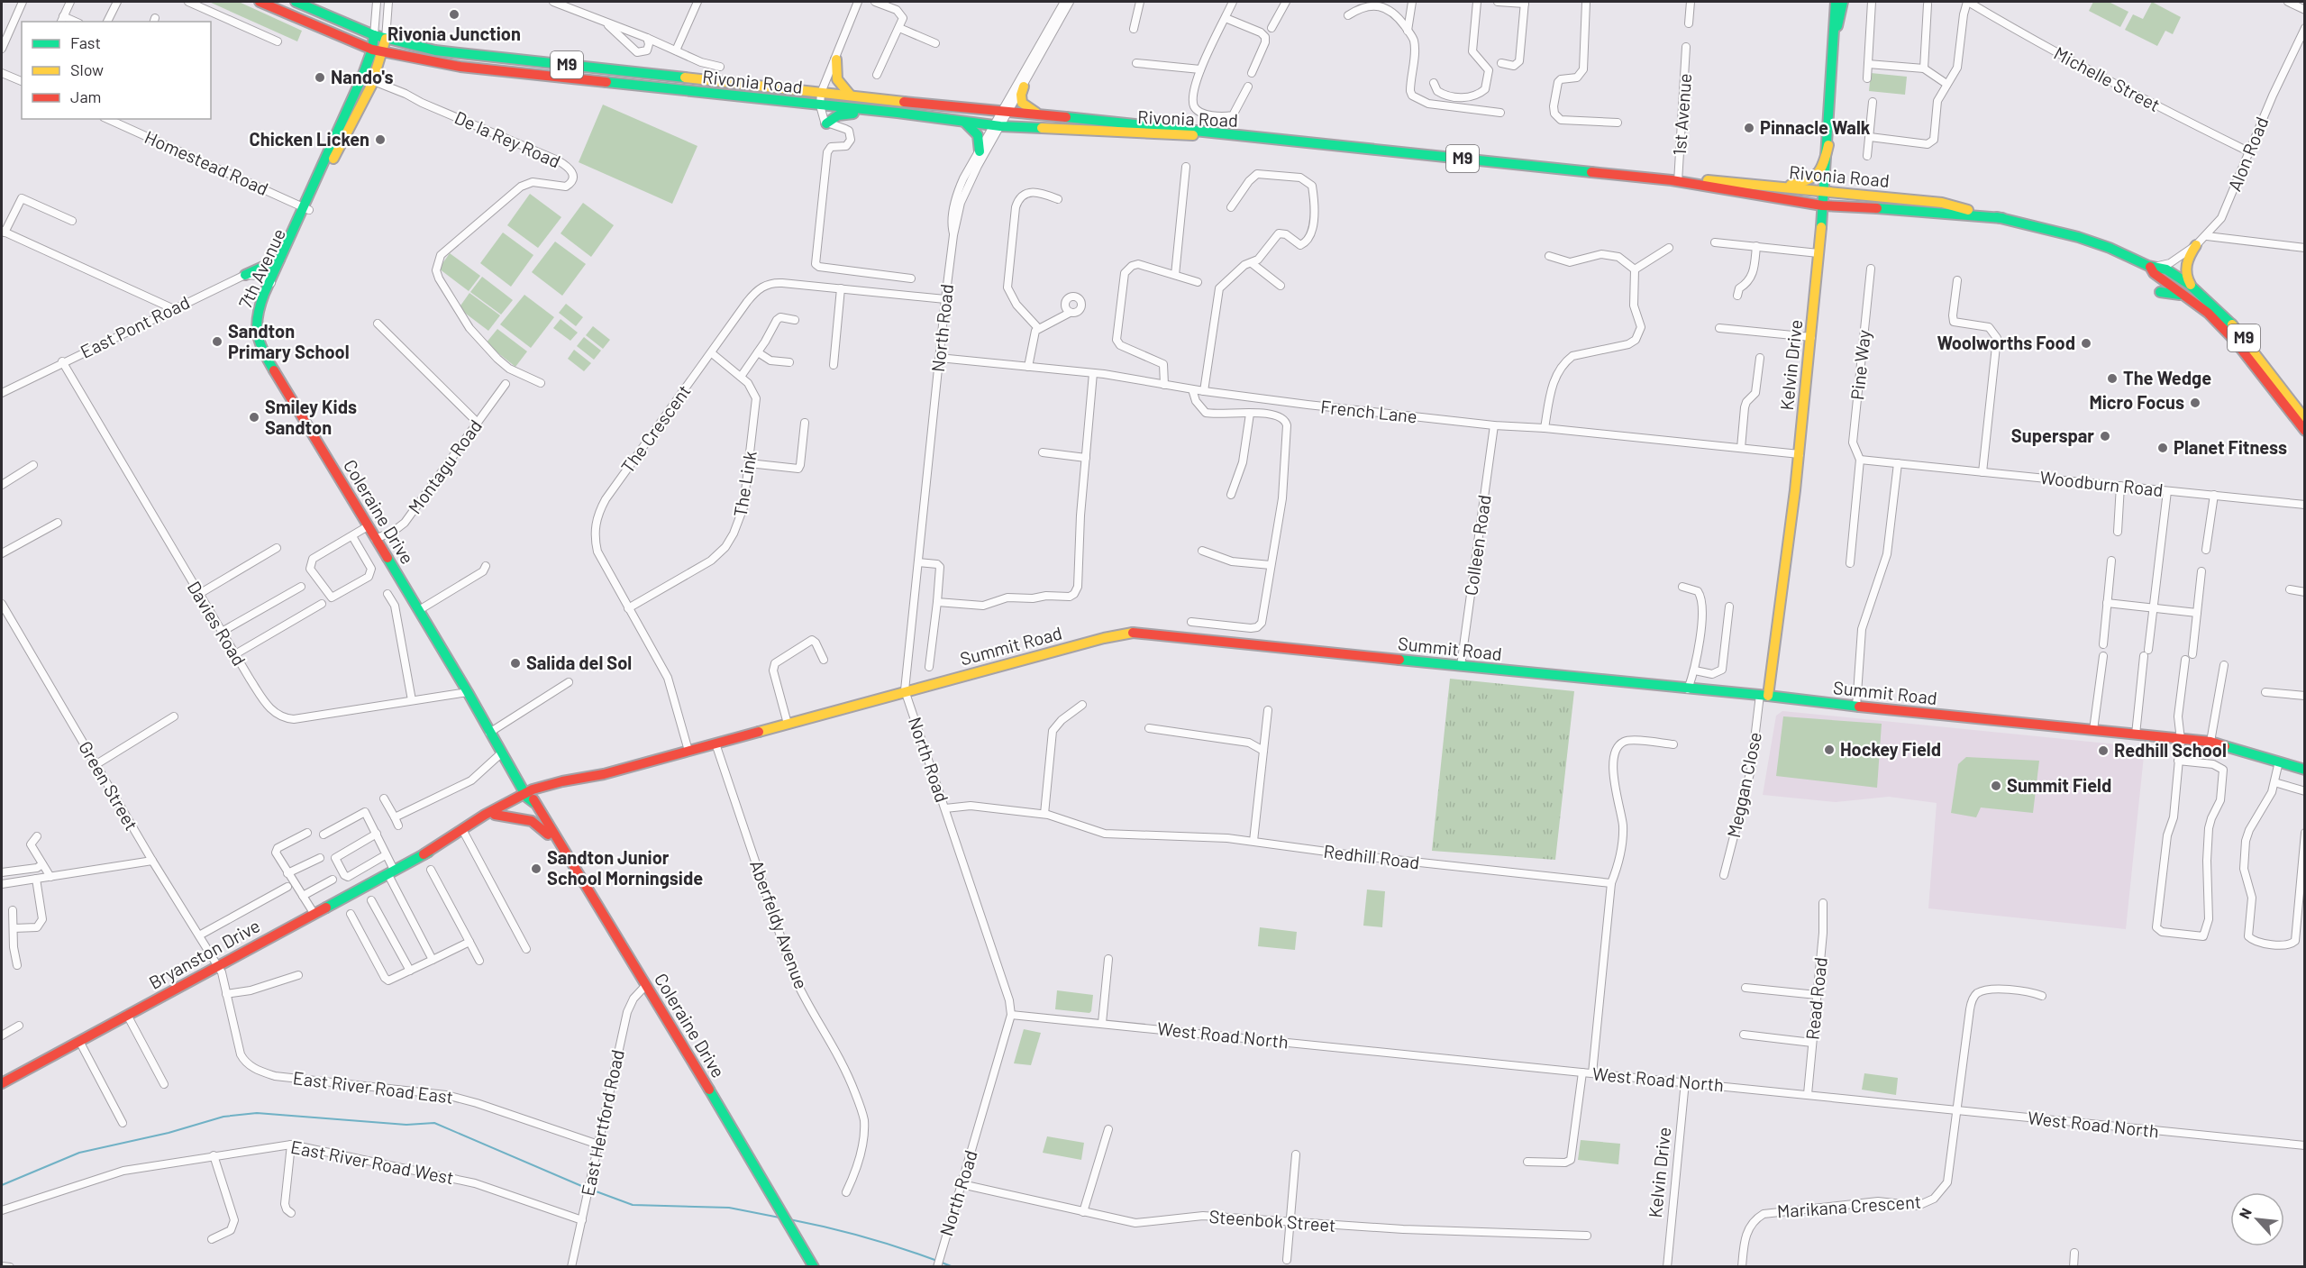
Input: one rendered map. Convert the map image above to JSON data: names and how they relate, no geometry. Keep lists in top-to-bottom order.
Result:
{
  "streets": {
    "main road": [
      "M9",
      "Rivonia Road",
      "7th Avenue",
      "Kelvin Drive",
      "Coleraine Drive",
      "Summit Road",
      "Bryanston Drive"
    ],
    "street": [
      "Michelle Street",
      "1st Avenue",
      "De la Rey Road",
      "Alon Road",
      "Homestead Road",
      "East Pont Road",
      "North Road",
      "Pine Way",
      "French Lane",
      "The Crescent",
      "Montagu Road",
      "The Link",
      "Woodburn Road",
      "Colleen Road",
      "Davies Road",
      "Meggan Close",
      "Green Street",
      "Redhill Road",
      "Aberfeldy Avenue",
      "Read Road",
      "West Road North",
      "East River Road East",
      "East Hertford Road",
      "East River Road West",
      "Marikana Crescent",
      "Steenbok Street"
    ]
  },
  "crossings": [
    ["Michelle Street", "Alon Road"],
    ["Rivonia Road", "1st Avenue"],
    ["Rivonia Road", "Alon Road"],
    ["Rivonia Road", "7th Avenue"],
    ["Rivonia Road", "North Road"],
    ["Rivonia Road", "Kelvin Drive"],
    ["De la Rey Road", "7th Avenue"],
    ["Homestead Road", "7th Avenue"],
    ["7th Avenue", "Coleraine Drive"],
    ["East Pont Road", "Davies Road"],
    ["North Road", "French Lane"],
    ["North Road", "The Crescent"],
    ["North Road", "Summit Road"],
    ["North Road", "Redhill Road"],
    ["North Road", "West Road North"],
    ["North Road", "Steenbok Street"],
    ["Kelvin Drive", "French Lane"],
    ["Kelvin Drive", "Summit Road"],
    ["Kelvin Drive", "Meggan Close"],
    ["Kelvin Drive", "West Road North"],
    ["Pine Way", "Woodburn Road"],
    ["French Lane", "Colleen Road"],
    ["The Crescent", "The Link"],
    ["The Crescent", "Summit Road"],
    ["Montagu Road", "Coleraine Drive"],
    ["Coleraine Drive", "Davies Road"],
    ["Coleraine Drive", "Summit Road"],
    ["Coleraine Drive", "Bryanston Drive"],
    ["Coleraine Drive", "East Hertford Road"],
    ["Colleen Road", "Summit Road"],
    ["Summit Road", "Meggan Close"],
    ["Summit Road", "Aberfeldy Avenue"],
    ["Summit Road", "Bryanston Drive"],
    ["Green Street", "Bryanston Drive"],
    ["Green Street", "East River Road East"],
    ["Bryanston Drive", "East River Road East"],
    ["Read Road", "West Road North"],
    ["West Road North", "Marikana Crescent"],
    ["East River Road East", "East Hertford Road"],
    ["East Hertford Road", "East River Road West"]
  ],
  "places": [
    "Rivonia Junction",
    "Nando's",
    "Pinnacle Walk",
    "Chicken Licken",
    "Sandton Primary School",
    "Woolworths Food",
    "The Wedge",
    "Micro Focus",
    "Smiley Kids Sandton",
    "Superspar",
    "Planet Fitness",
    "Salida del Sol",
    "Hockey Field",
    "Redhill School",
    "Summit Field",
    "Sandton Junior School Morningside"
  ],
  "legend": ["Fast", "Slow", "Jam"],
  "north": "top left"
}
